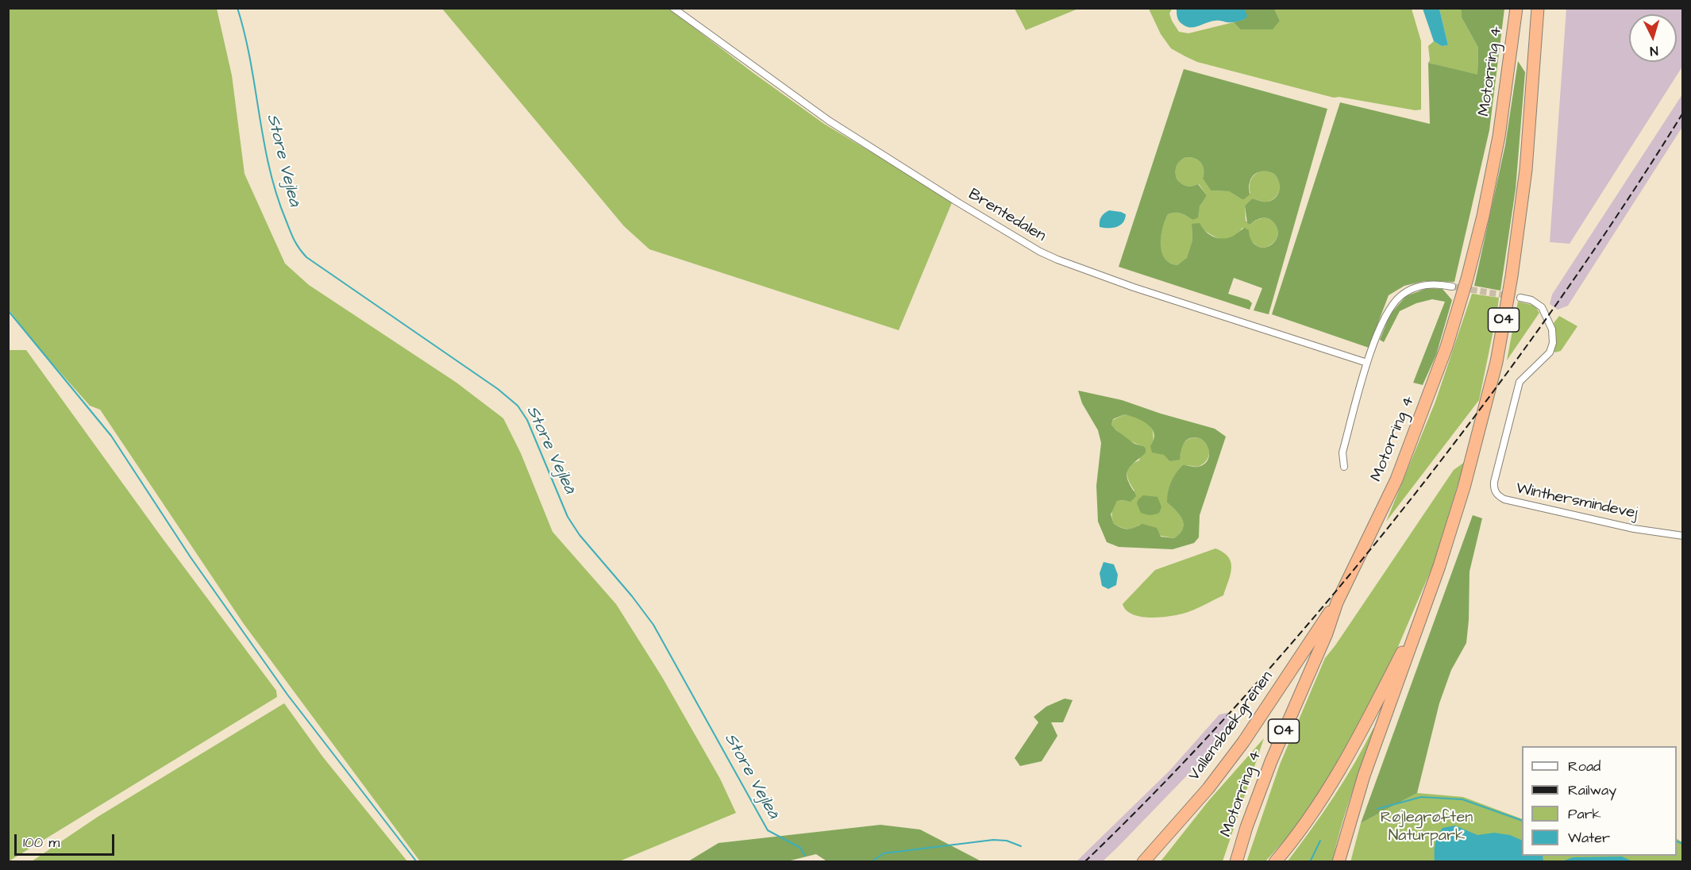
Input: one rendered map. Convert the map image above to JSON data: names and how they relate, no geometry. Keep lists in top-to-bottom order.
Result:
{
  "streets": {
    "highway": ["Motorring 4", "O4", "Vallensbækgrenen"],
    "street": ["Brentedalen", "Winthersmindevej"]
  },
  "crossings": [
    ["Motorring 4", "Vallensbækgrenen"]
  ],
  "water": ["Store Vejleå"],
  "parks": ["Røjlegrøften Naturpark"],
  "legend": [
    "Road",
    "Railway",
    "Park",
    "Water"
  ],
  "scale_bar": "100 m",
  "north": "bottom"
}
